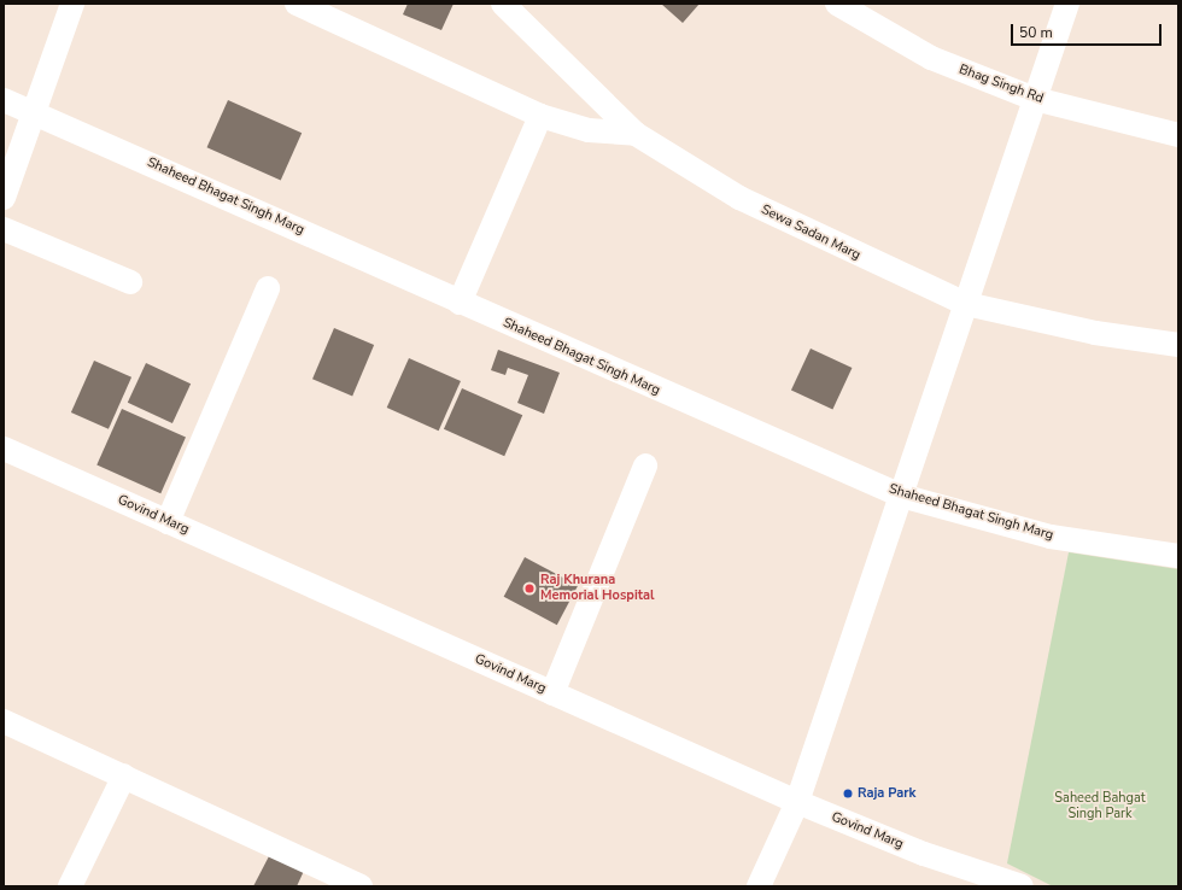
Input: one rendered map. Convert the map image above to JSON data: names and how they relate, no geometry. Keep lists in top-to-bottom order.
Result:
{
  "streets": {
    "street": [
      "Bhag Singh Rd",
      "Shaheed Bhagat Singh Marg",
      "Sewa Sadan Marg",
      "Govind Marg"
    ]
  },
  "parks": ["Saheed Bahgat Singh Park"],
  "places": ["Raj Khurana Memorial Hospital", "Raja Park"],
  "scale_bar": "50 m"
}
